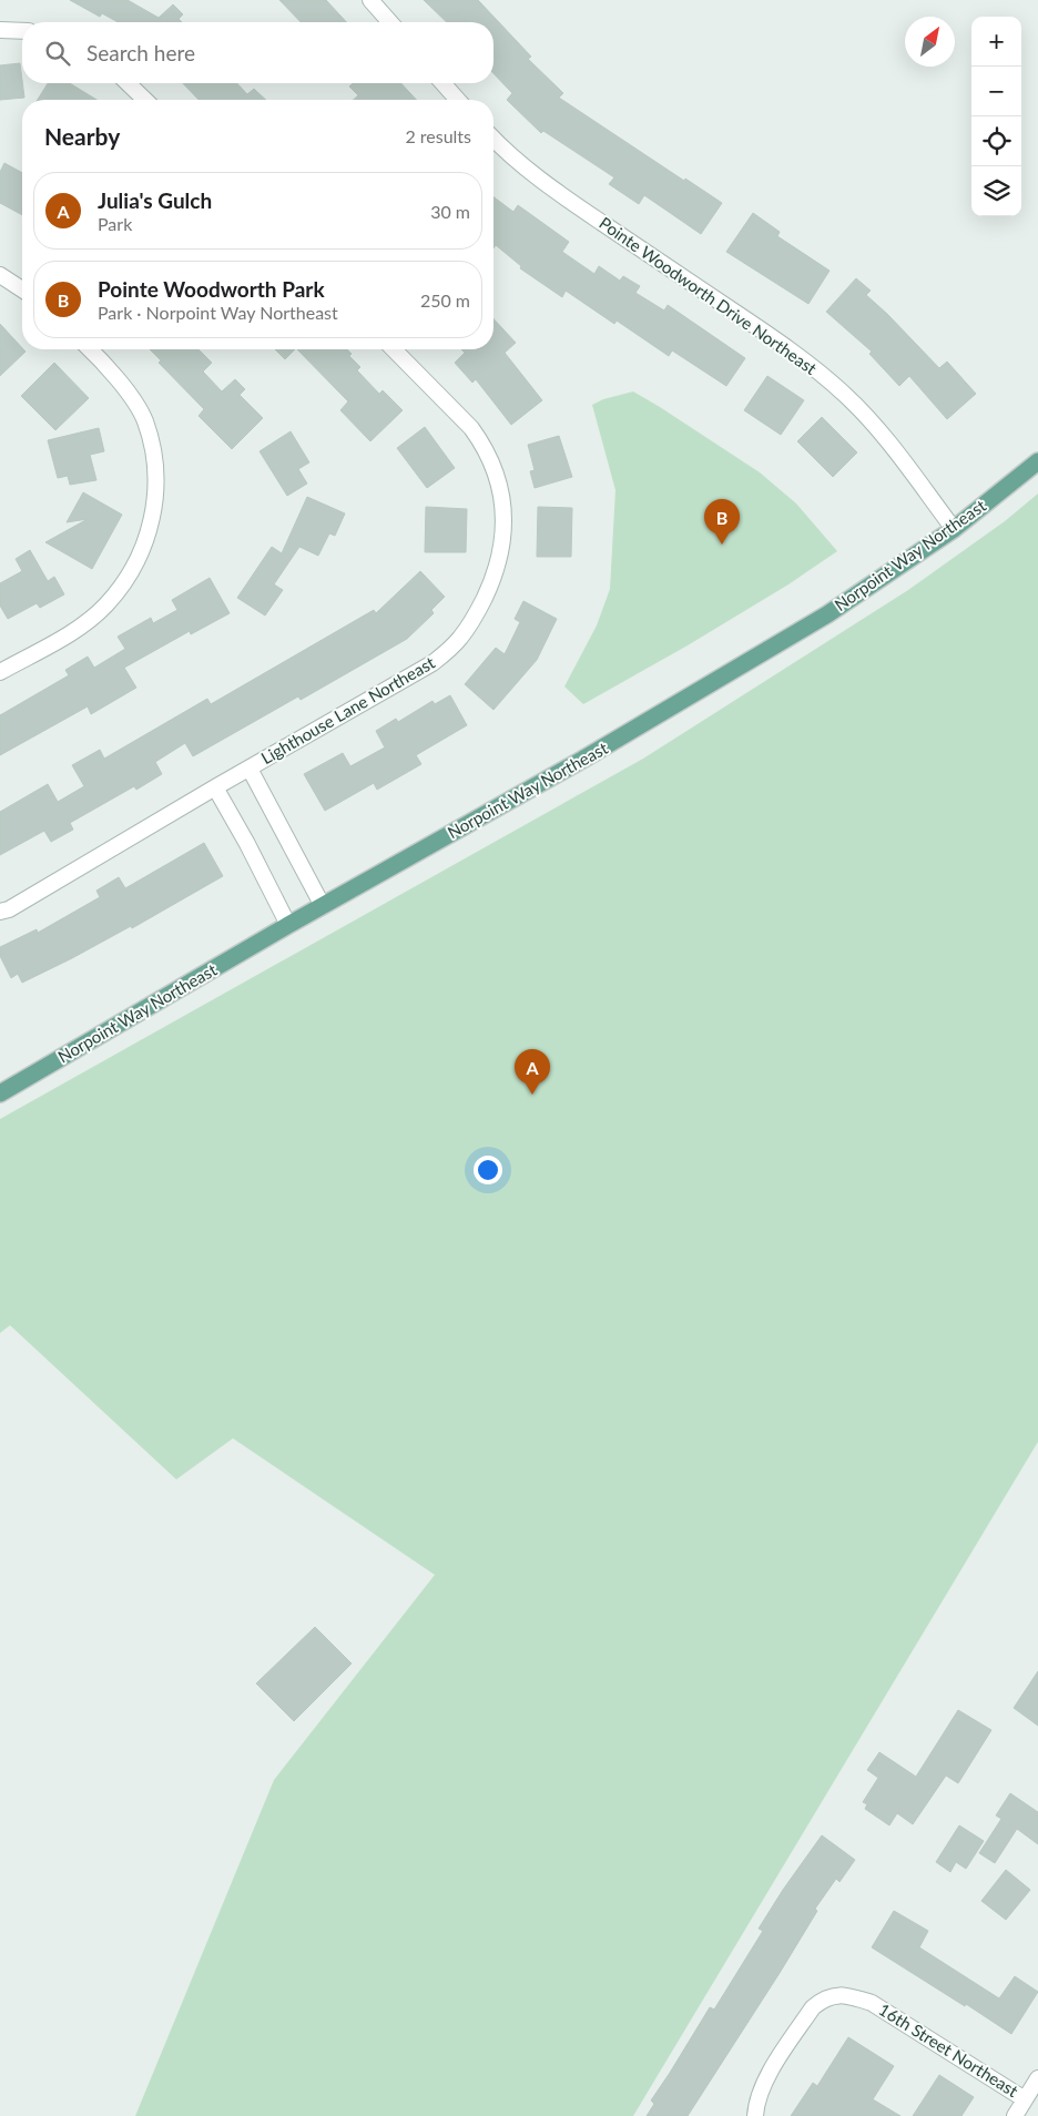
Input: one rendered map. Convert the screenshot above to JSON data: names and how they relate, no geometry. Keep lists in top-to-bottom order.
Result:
{
  "streets": {
    "main road": ["Norpoint Way Northeast"],
    "street": ["Pointe Woodworth Drive Northeast", "Lighthouse Lane Northeast", "16th Street Northeast"]
  },
  "crossings": [
    ["Pointe Woodworth Drive Northeast", "Norpoint Way Northeast"]
  ],
  "north": "top right",
  "page": {
    "map_buttons": ["+", "−"],
    "search": "Search here",
    "heading": ["Nearby", "2 results"],
    "list": [
      {
        "mark": "A",
        "name": "Julia's Gulch",
        "note": "Park",
        "value": "30 m"
      },
      {
        "mark": "B",
        "name": "Pointe Woodworth Park",
        "note": "Park · Norpoint Way Northeast",
        "value": "250 m"
      }
    ],
    "pins": ["B", "A"]
  }
}
